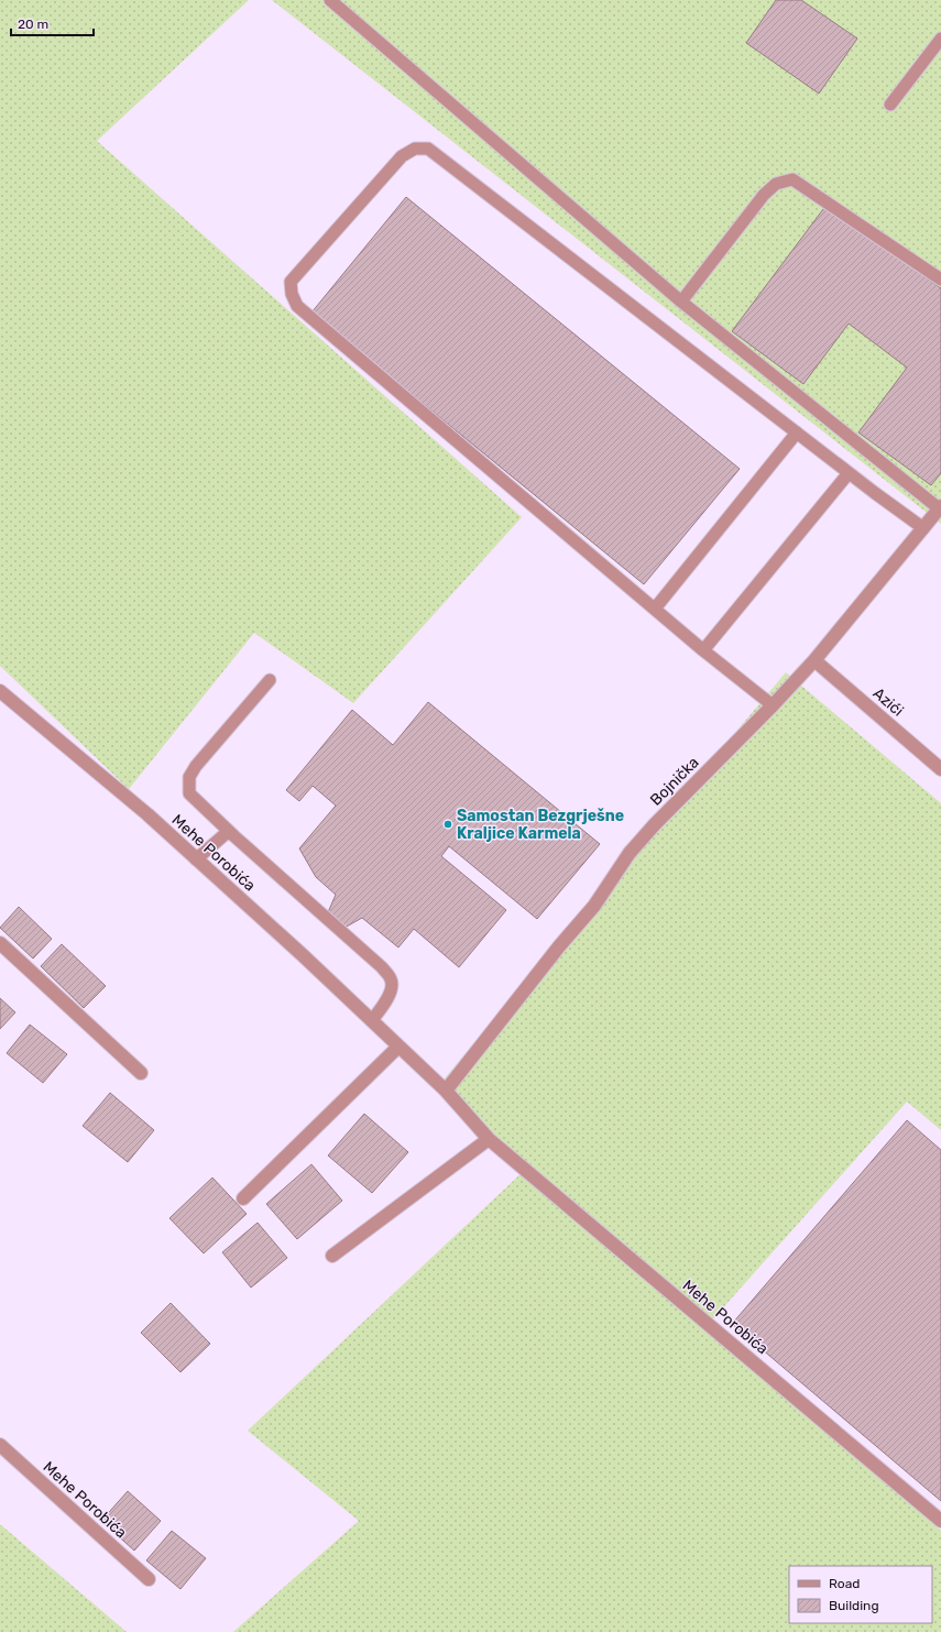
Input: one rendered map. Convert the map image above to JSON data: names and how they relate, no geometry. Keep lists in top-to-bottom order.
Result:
{
  "streets": {
    "street": ["Azići", "Bojnička", "Mehe Porobića"]
  },
  "crossings": [
    ["Azići", "Bojnička"],
    ["Bojnička", "Mehe Porobića"]
  ],
  "places": ["Samostan Bezgrješne Kraljice Karmela"],
  "legend": ["Road", "Building"],
  "scale_bar": "20 m"
}
